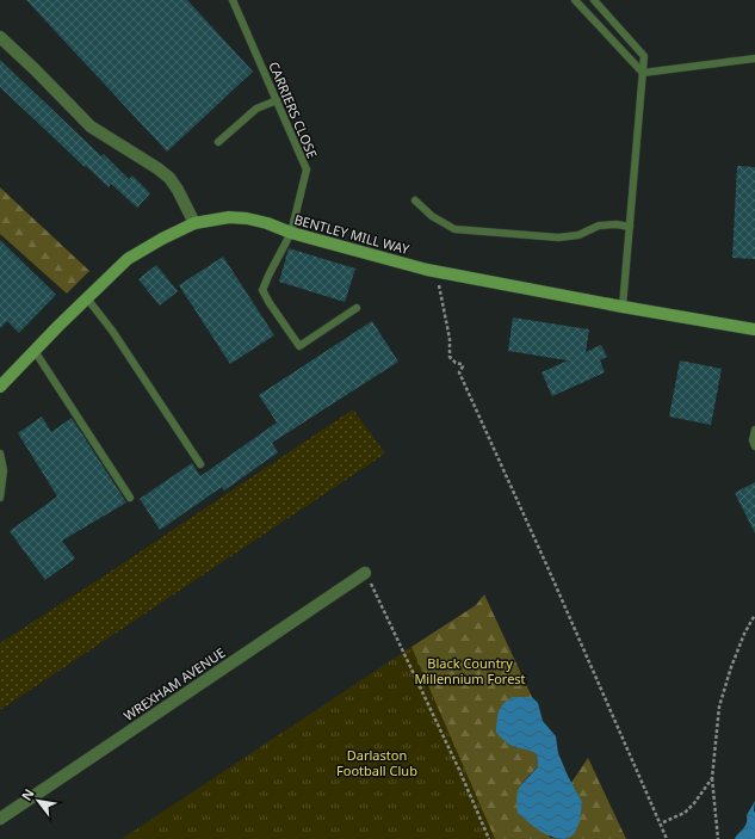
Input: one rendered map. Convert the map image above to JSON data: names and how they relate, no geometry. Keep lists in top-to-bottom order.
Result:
{
  "streets": {
    "street": ["BENTLEY MILL WAY", "WREXHAM AVENUE"],
    "lane": ["CARRIERS CLOSE"]
  },
  "crossings": [
    ["CARRIERS CLOSE", "BENTLEY MILL WAY"]
  ],
  "parks": ["Black Country Millennium Forest", "Darlaston Football Club"],
  "north": "top left"
}
